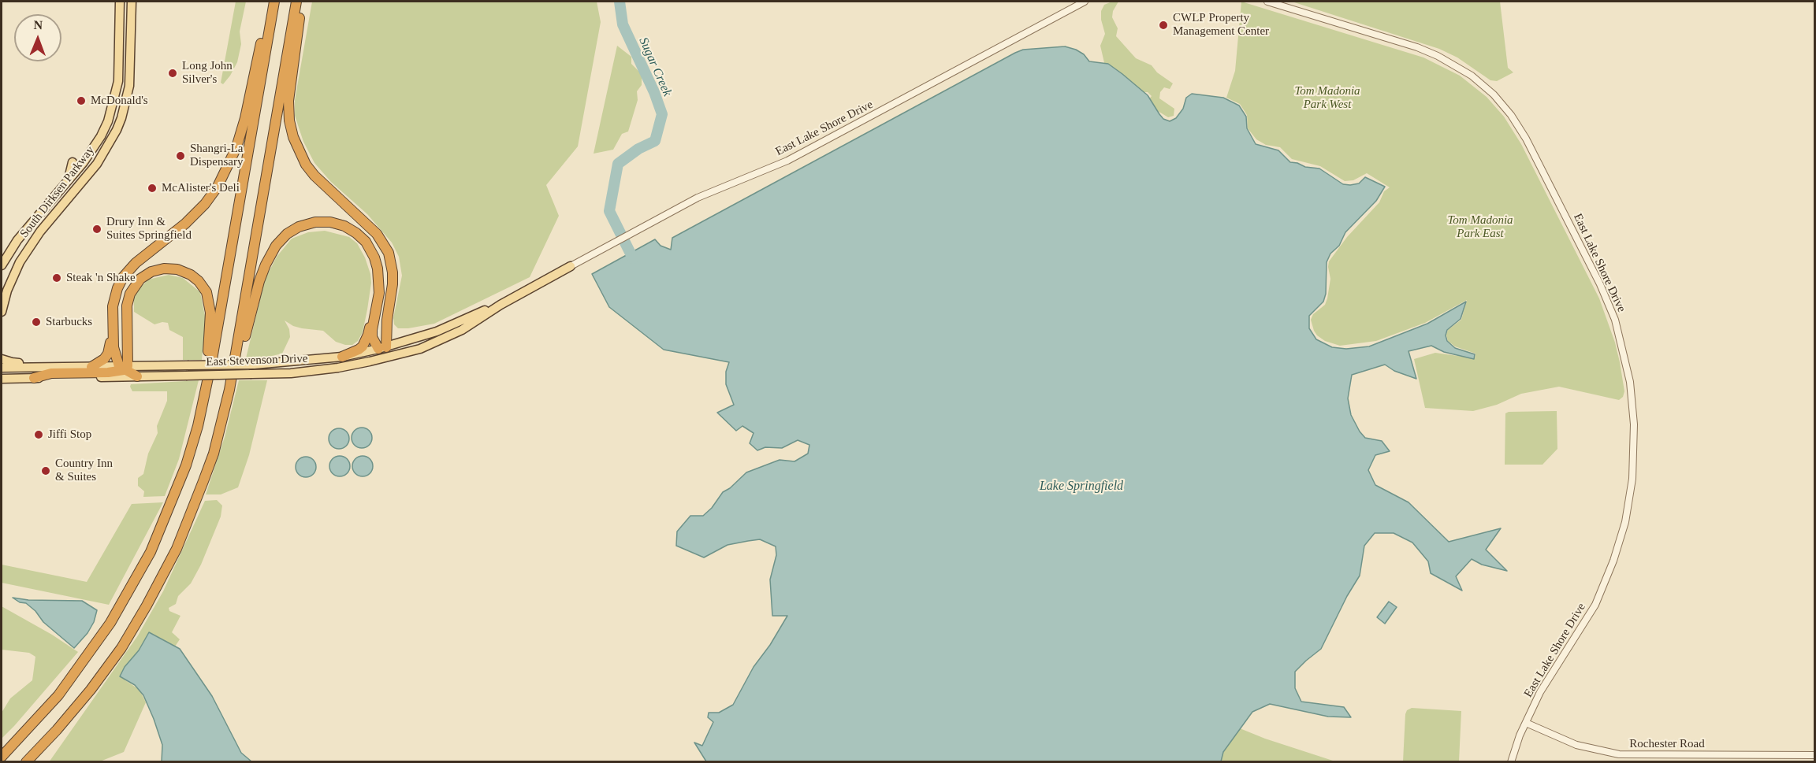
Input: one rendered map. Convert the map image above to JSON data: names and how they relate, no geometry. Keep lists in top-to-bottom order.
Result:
{
  "streets": {
    "main road": ["South Dirksen Parkway", "East Stevenson Drive"],
    "street": ["East Lake Shore Drive", "Rochester Road"]
  },
  "crossings": [
    ["East Lake Shore Drive", "East Stevenson Drive"],
    ["East Lake Shore Drive", "Rochester Road"]
  ],
  "water": ["Sugar Creek", "Lake Springfield"],
  "parks": ["Tom Madonia Park West", "Tom Madonia Park East"],
  "places": [
    "CWLP Property Management Center",
    "Long John Silver's",
    "McDonald's",
    "Shangri-La Dispensary",
    "McAlister's Deli",
    "Drury Inn & Suites Springfield",
    "Steak 'n Shake",
    "Starbucks",
    "Jiffi Stop",
    "Country Inn & Suites"
  ],
  "north": "top"
}
